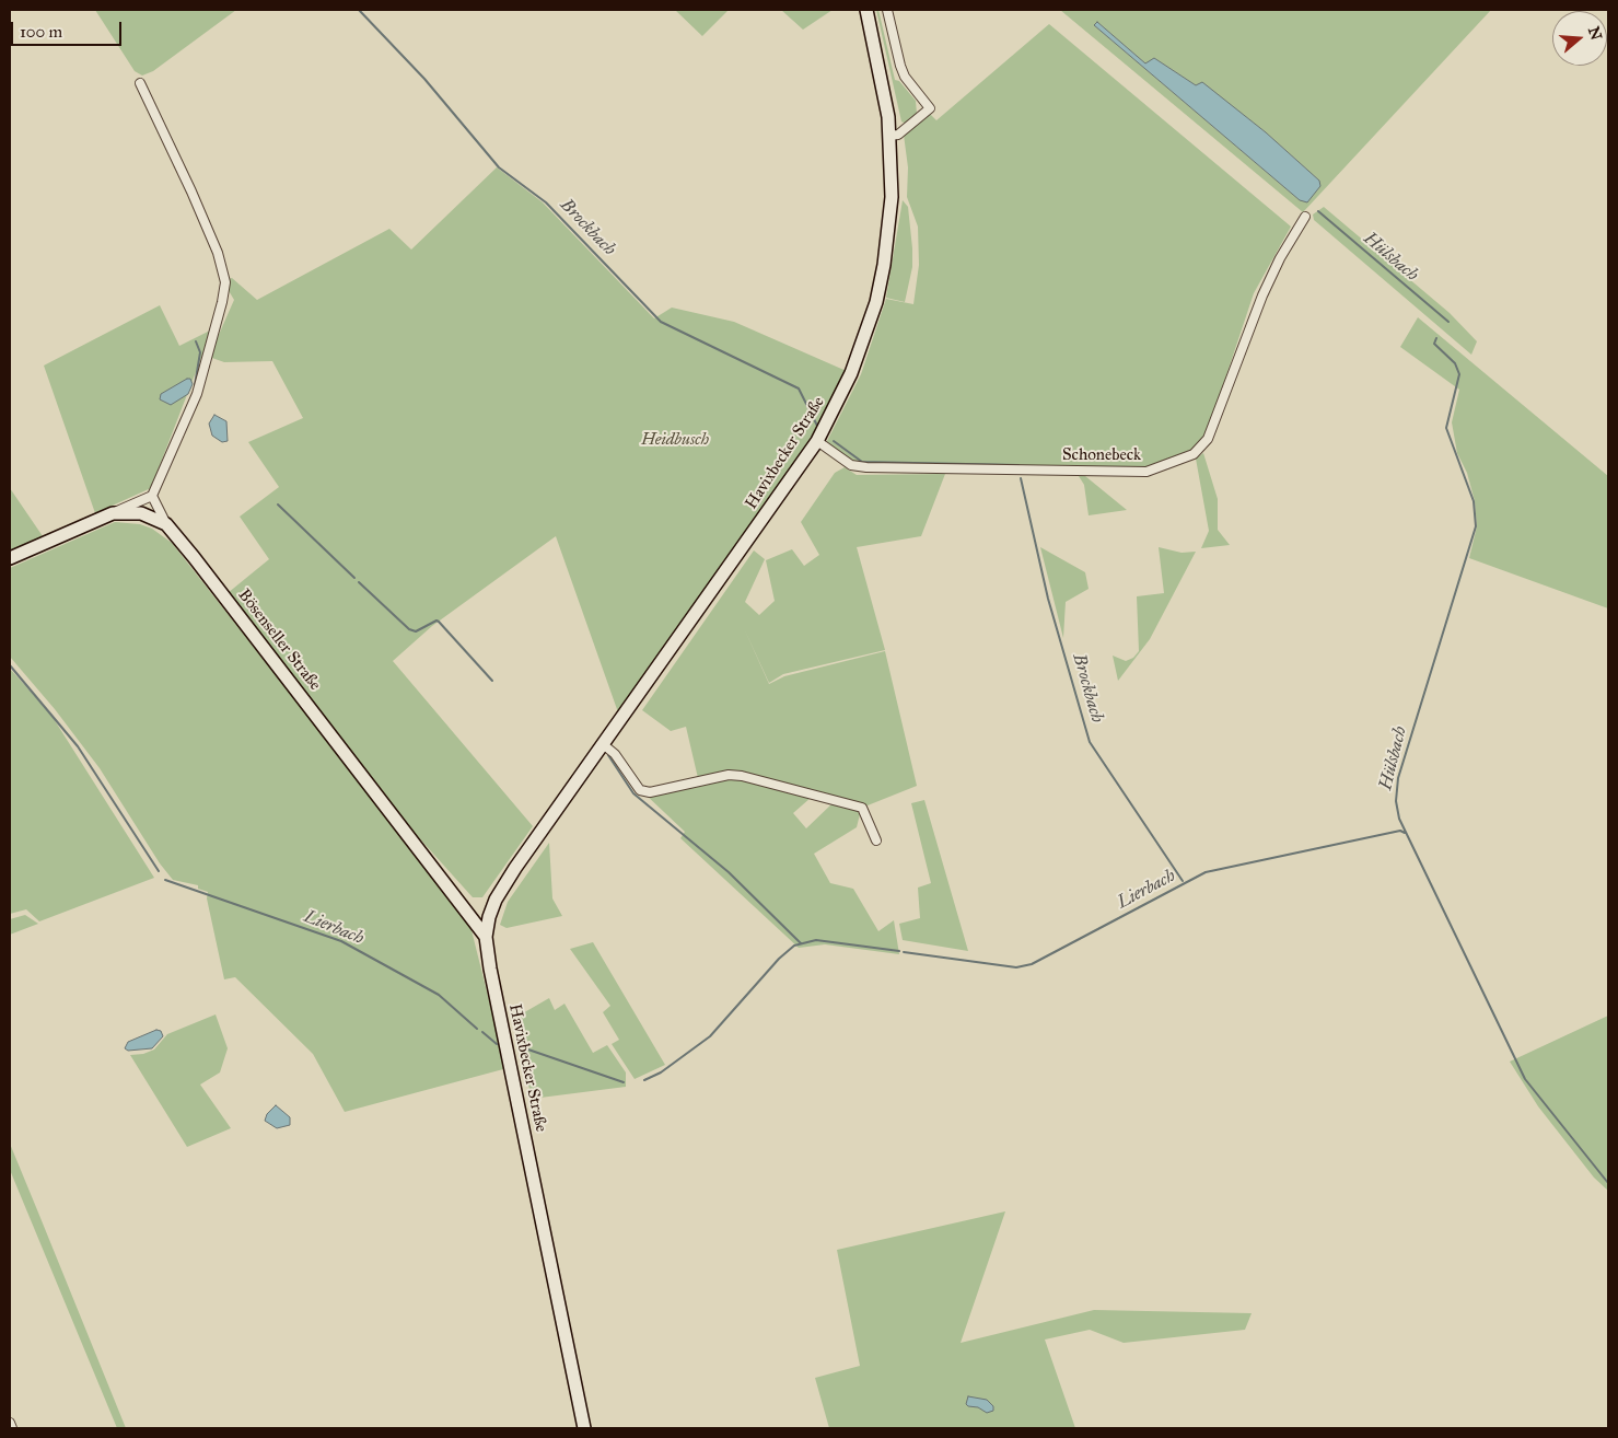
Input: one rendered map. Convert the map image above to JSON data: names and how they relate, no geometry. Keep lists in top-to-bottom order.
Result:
{
  "streets": {
    "main road": ["Havixbecker Straße", "Bösenseller Straße"],
    "street": ["Schonebeck"]
  },
  "crossings": [
    ["Havixbecker Straße", "Schonebeck"],
    ["Havixbecker Straße", "Bösenseller Straße"]
  ],
  "water": ["Brockbach", "Hülsbach", "Lierbach"],
  "parks": ["Heidbusch"],
  "scale_bar": "100 m",
  "north": "right"
}
